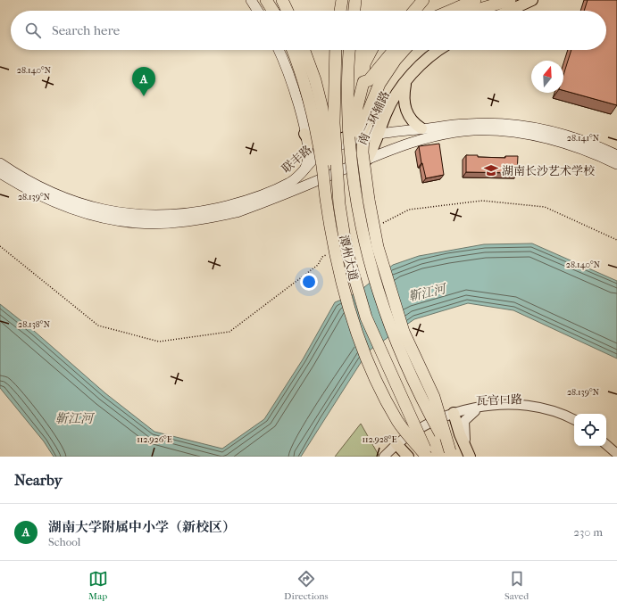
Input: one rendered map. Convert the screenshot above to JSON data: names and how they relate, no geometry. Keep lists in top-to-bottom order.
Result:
{
  "streets": {
    "highway": ["潭州大道"],
    "main road": ["南二环辅路", "联丰路"],
    "street": ["瓦官口路"]
  },
  "crossings": [
    ["南二环辅路", "联丰路"]
  ],
  "water": ["靳江河"],
  "places": {
    "school or university": ["湖南长沙艺术学校"]
  },
  "north": "top",
  "page": {
    "search": "Search here",
    "pins": "A",
    "heading": "Nearby",
    "list": [
      {
        "mark": "A",
        "name": "湖南大学附属中小学（新校区）",
        "note": "School",
        "value": "230 m"
      }
    ],
    "nav": ["Map", "Directions", "Saved"]
  },
  "coordinates": [
    "28.140°N",
    "28.141°N",
    "28.139°N",
    "28.138°N",
    "112.926°E",
    "112.928°E"
  ]
}
